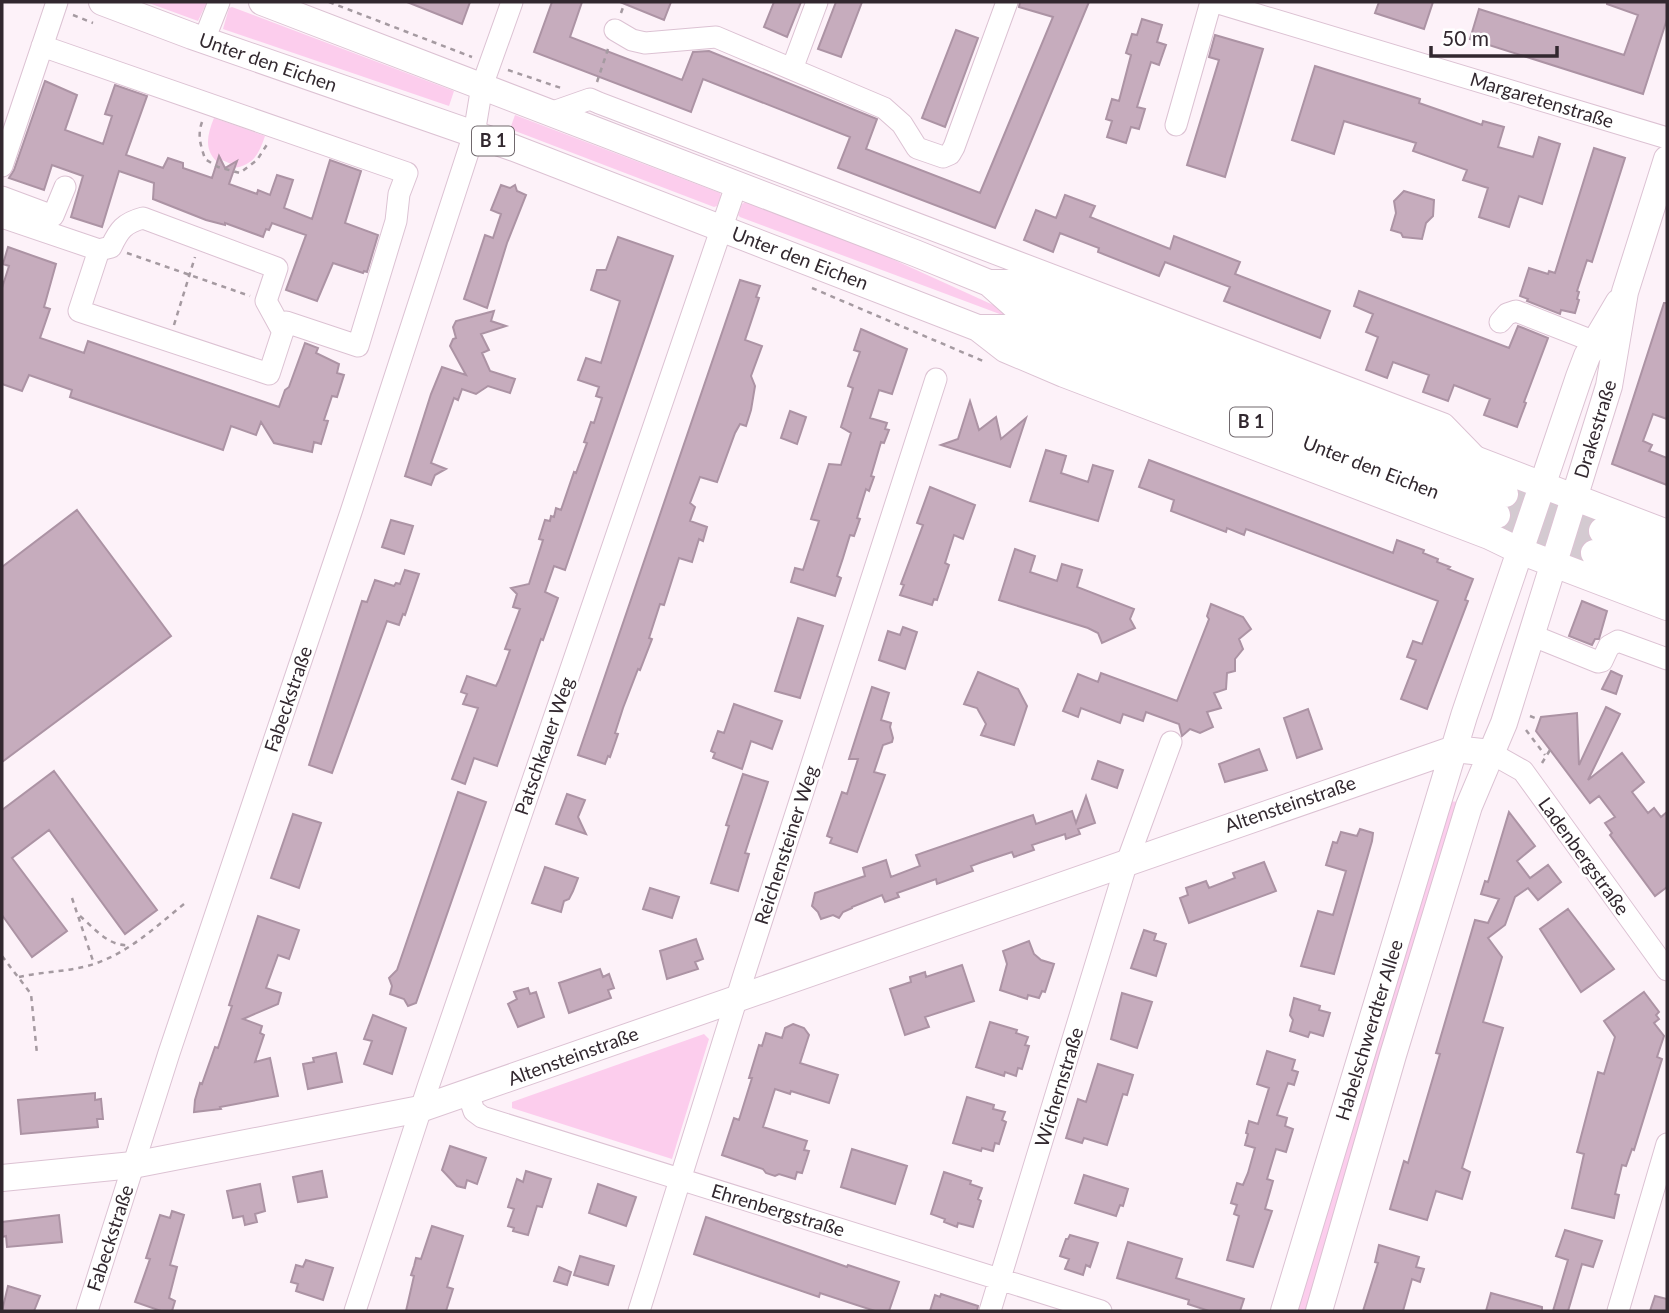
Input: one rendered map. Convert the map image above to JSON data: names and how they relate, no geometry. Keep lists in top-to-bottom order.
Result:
{
  "streets": {
    "main road": [
      "Unter den Eichen",
      "B 1",
      "Drakestraße",
      "Altensteinstraße",
      "Habelschwerdter Allee"
    ],
    "street": [
      "Margaretenstraße",
      "Fabeckstraße",
      "Patschkauer Weg",
      "Reichensteiner Weg",
      "Ladenbergstraße",
      "Wichernstraße",
      "Ehrenbergstraße"
    ]
  },
  "crossings": [
    ["Unter den Eichen", "Fabeckstraße"],
    ["Unter den Eichen", "Patschkauer Weg"],
    ["Drakestraße", "Habelschwerdter Allee"],
    ["Fabeckstraße", "Altensteinstraße"],
    ["Patschkauer Weg", "Altensteinstraße"],
    ["Altensteinstraße", "Reichensteiner Weg"],
    ["Altensteinstraße", "Habelschwerdter Allee"],
    ["Altensteinstraße", "Wichernstraße"],
    ["Altensteinstraße", "Ehrenbergstraße"],
    ["Reichensteiner Weg", "Ehrenbergstraße"],
    ["Ladenbergstraße", "Habelschwerdter Allee"],
    ["Wichernstraße", "Ehrenbergstraße"]
  ],
  "scale_bar": "50 m"
}
